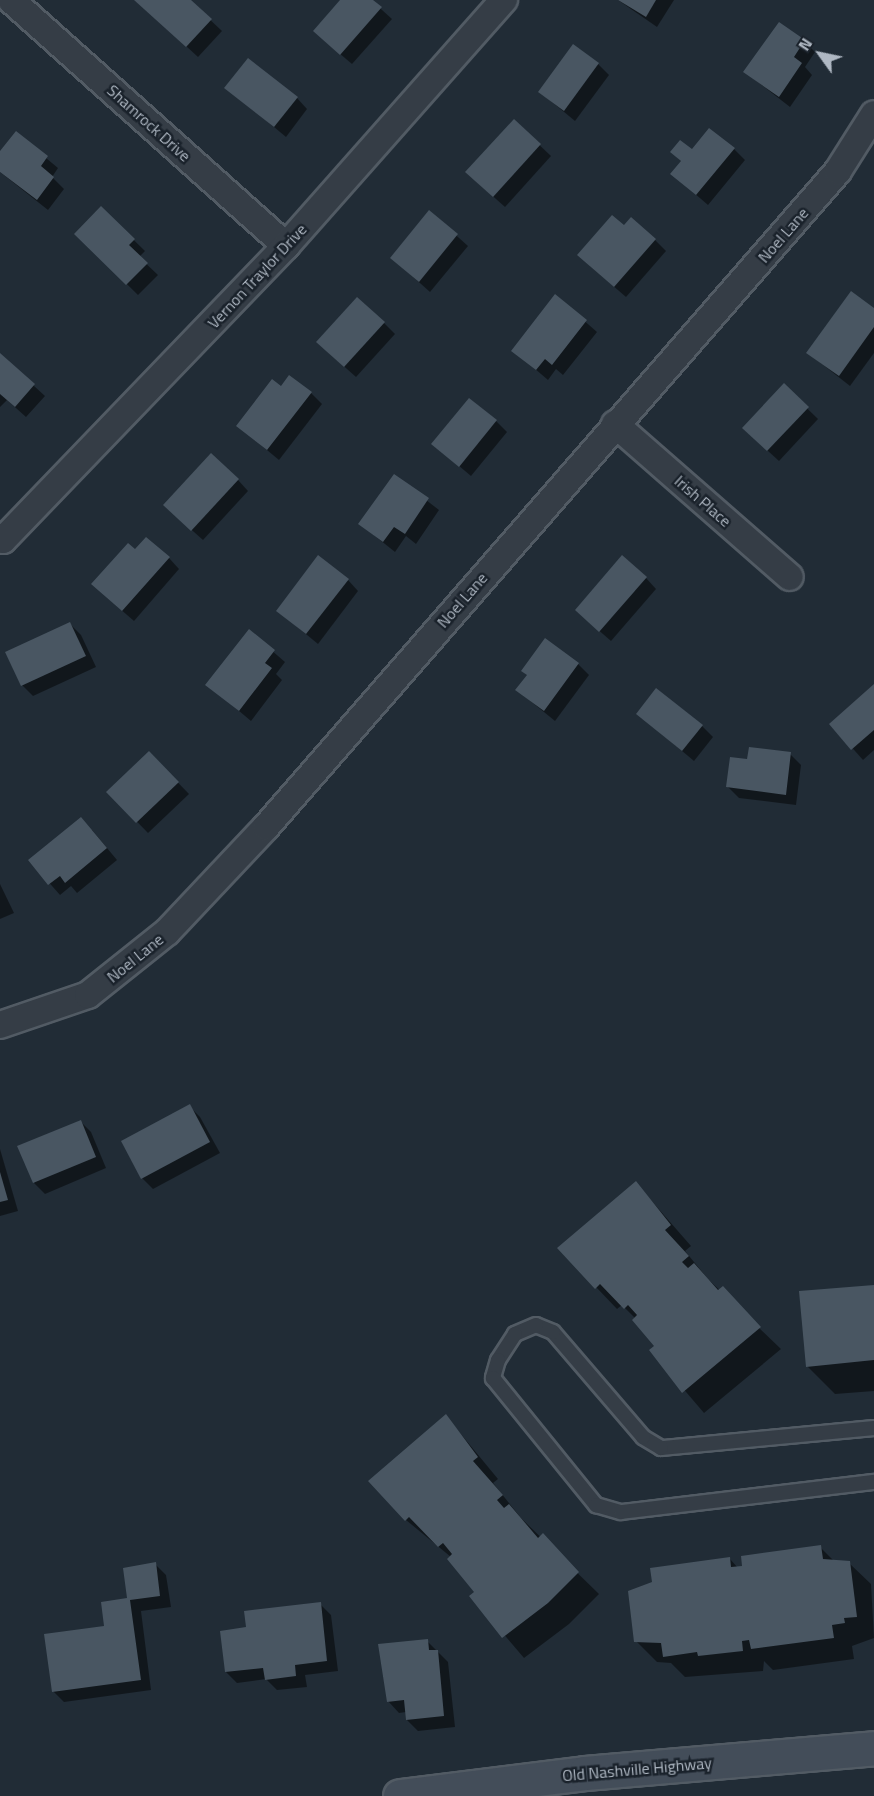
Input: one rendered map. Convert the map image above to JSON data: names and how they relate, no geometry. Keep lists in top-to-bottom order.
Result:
{
  "streets": {
    "main road": ["Old Nashville Highway"],
    "street": [
      "Shamrock Drive",
      "Noel Lane",
      "Vernon Traylor Drive",
      "Irish Place"
    ]
  },
  "crossings": [
    ["Shamrock Drive", "Vernon Traylor Drive"],
    ["Noel Lane", "Irish Place"]
  ],
  "north": "top left"
}
